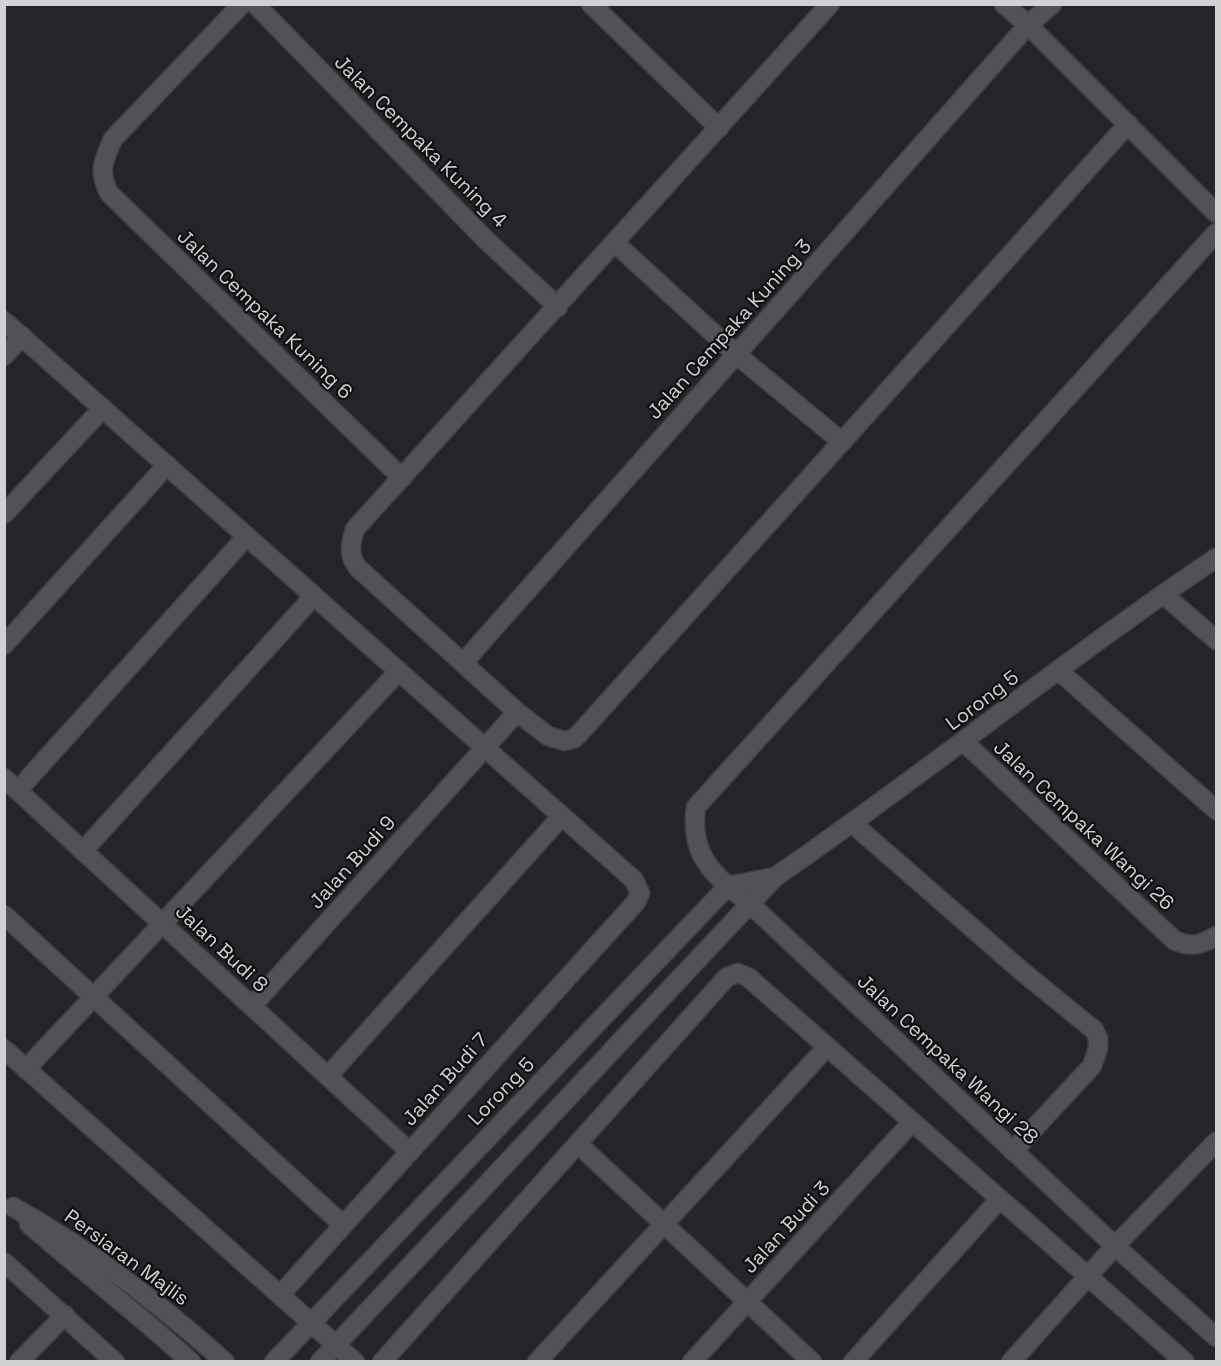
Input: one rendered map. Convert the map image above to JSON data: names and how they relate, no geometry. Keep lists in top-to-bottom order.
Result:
{
  "streets": {
    "street": [
      "Jalan Cempaka Kuning 4",
      "Jalan Cempaka Kuning 6",
      "Jalan Cempaka Kuning 3",
      "Lorong 5",
      "Jalan Cempaka Wangi 26",
      "Jalan Budi 9",
      "Jalan Budi 8",
      "Jalan Cempaka Wangi 28",
      "Jalan Budi 7",
      "Jalan Budi 3",
      "Persiaran Majlis"
    ]
  },
  "crossings": [
    ["Lorong 5", "Jalan Cempaka Wangi 26"],
    ["Lorong 5", "Jalan Cempaka Wangi 28"],
    ["Jalan Budi 9", "Jalan Budi 8"],
    ["Jalan Budi 8", "Jalan Budi 7"]
  ]
}
